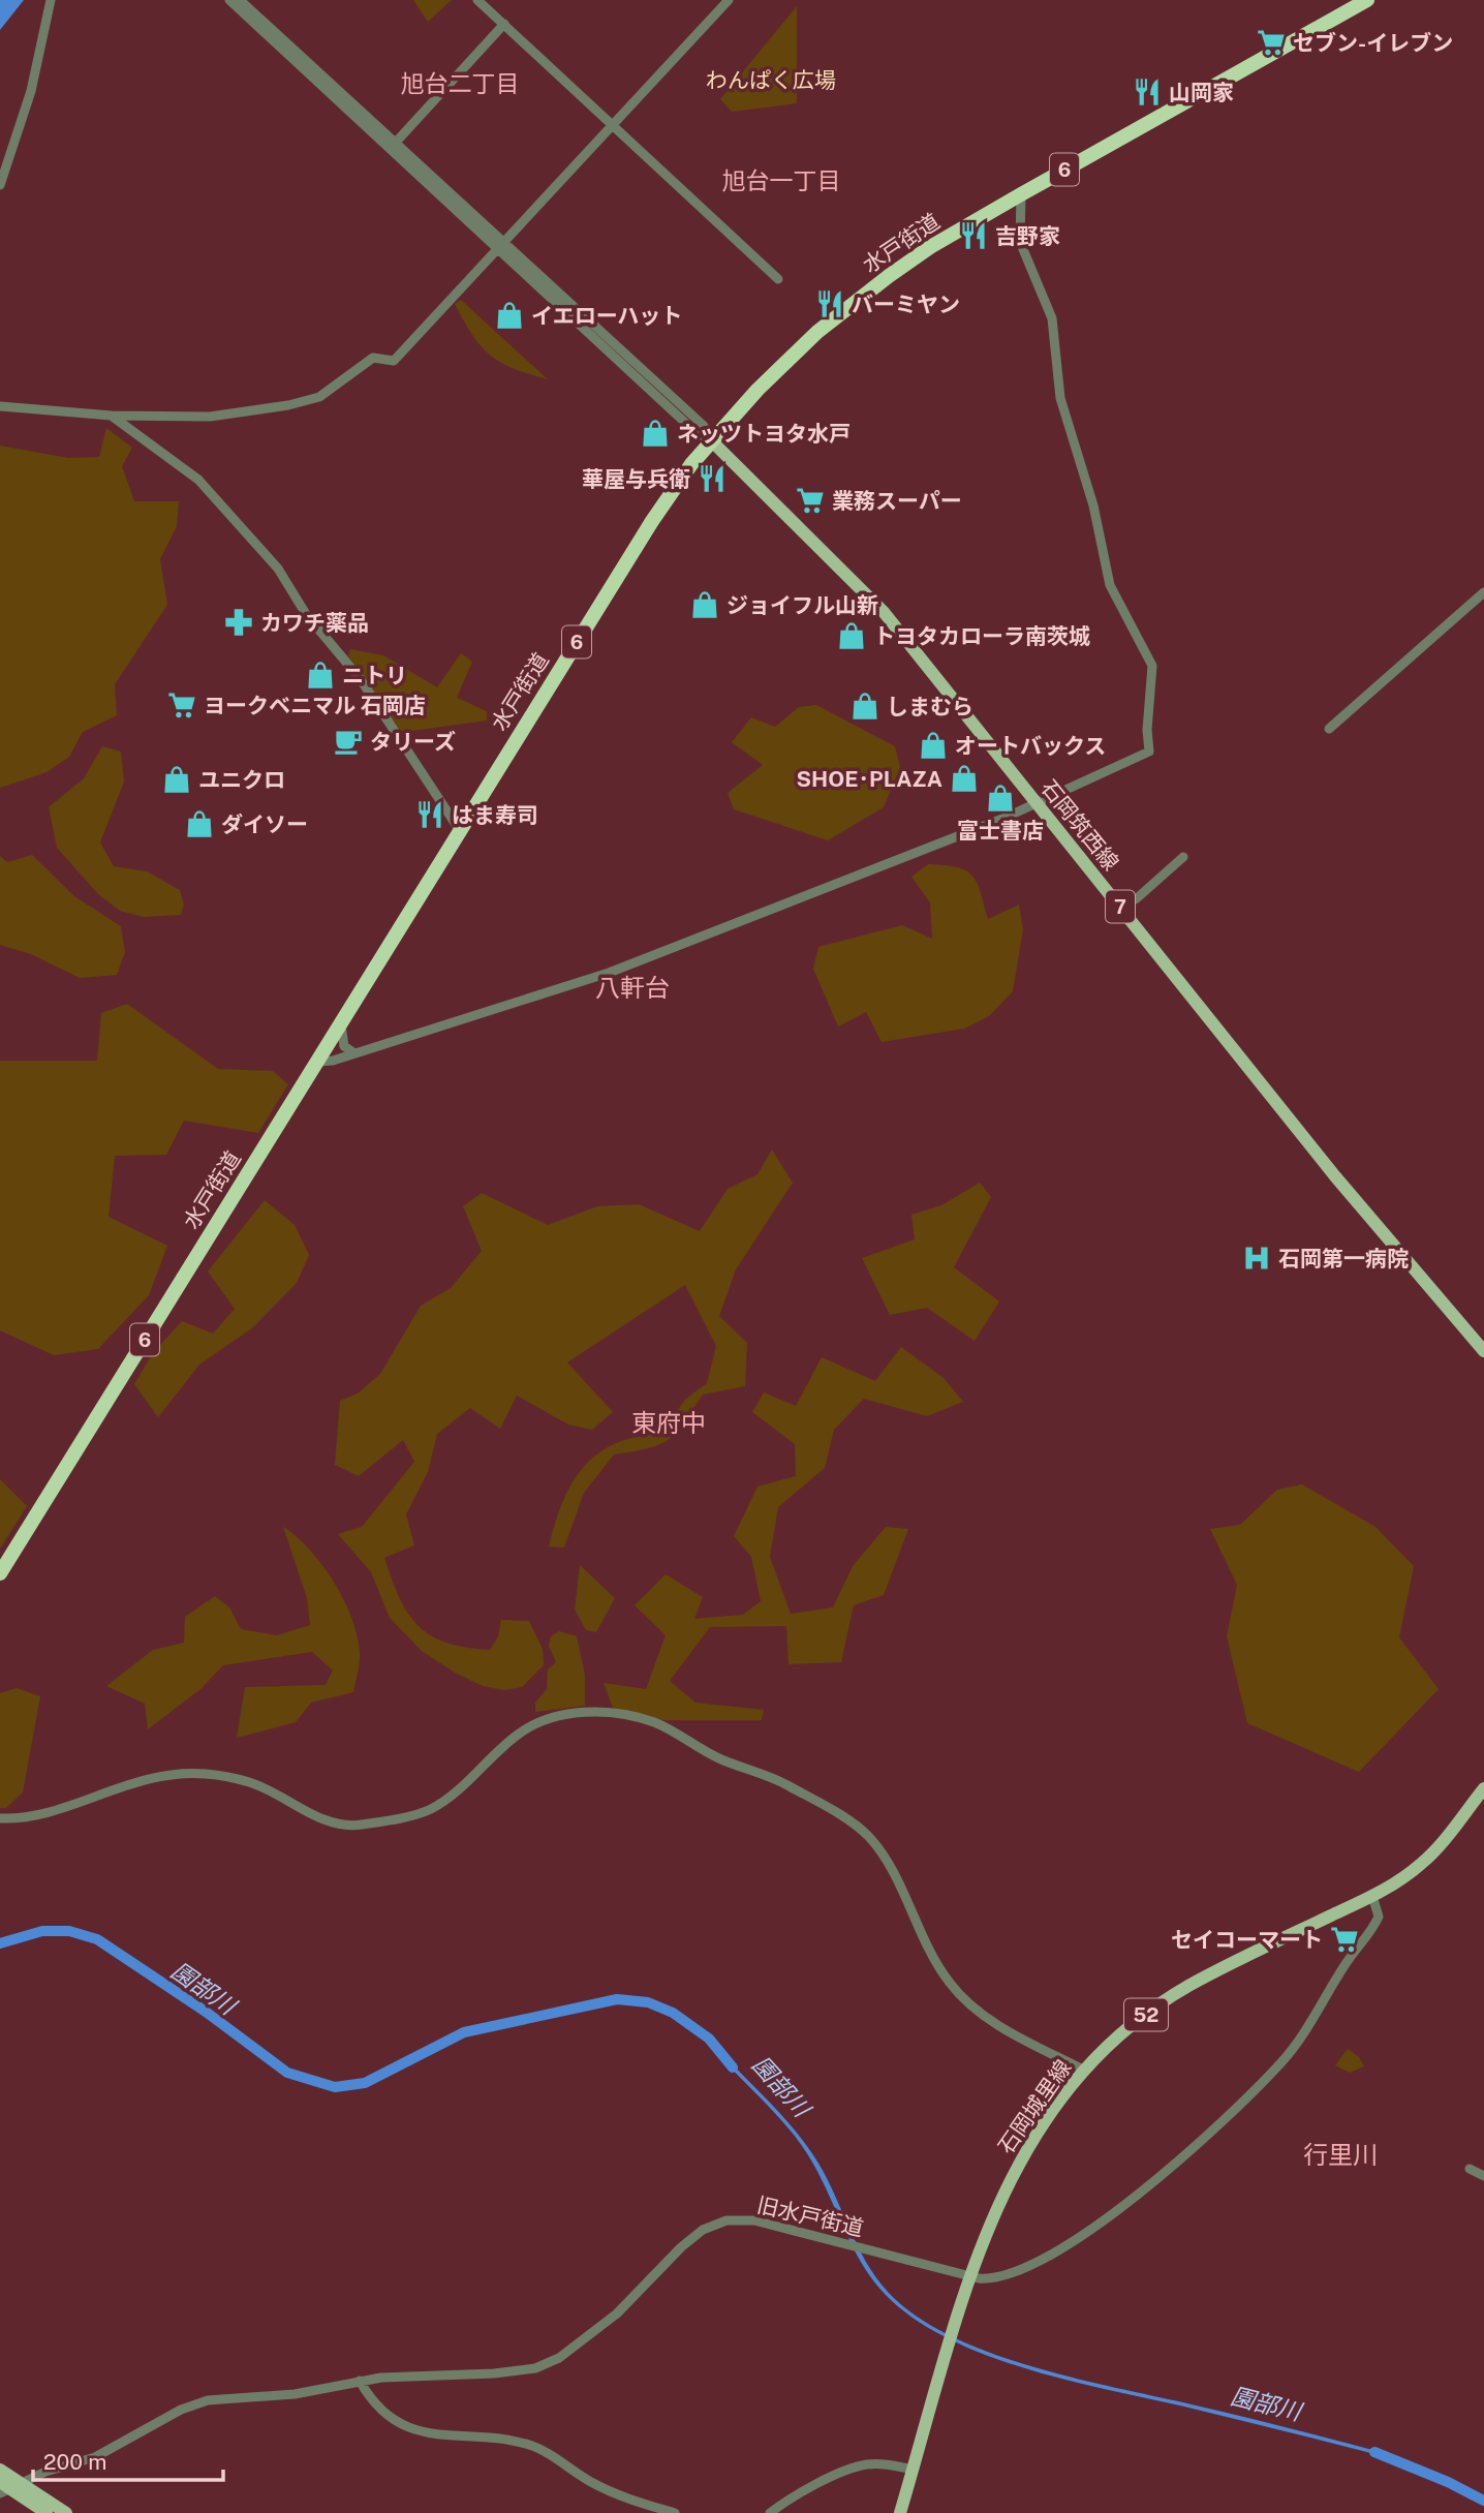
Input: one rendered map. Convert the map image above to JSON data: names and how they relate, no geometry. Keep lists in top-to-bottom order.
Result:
{
  "streets": {
    "highway": ["6", "水戸街道"],
    "main road": [
      "石岡筑西線",
      "7",
      "52",
      "石岡城里線"
    ],
    "street": ["旧水戸街道"]
  },
  "crossings": [
    ["水戸街道", "石岡筑西線"],
    ["石岡城里線", "旧水戸街道"]
  ],
  "districts": [
    "旭台二丁目",
    "旭台一丁目",
    "八軒台",
    "東府中",
    "行里川"
  ],
  "water": ["園部川"],
  "parks": ["わんぱく広場"],
  "places": {
    "supermarket": [
      "セブン-イレブン",
      "業務スーパー",
      "ヨークベニマル 石岡店",
      "セイコーマート"
    ],
    "restaurant": [
      "山岡家",
      "吉野家",
      "バーミヤン",
      "華屋与兵衛",
      "はま寿司"
    ],
    "shop": [
      "イエローハット",
      "ネッツトヨタ水戸",
      "ジョイフル山新",
      "トヨタカローラ南茨城",
      "ニトリ",
      "しまむら",
      "オートバックス",
      "SHOE･PLAZA",
      "ユニクロ",
      "富士書店",
      "ダイソー"
    ],
    "pharmacy": ["カワチ薬品"],
    "cafe": ["タリーズ"],
    "hospital": ["石岡第一病院"]
  },
  "scale_bar": "200 m"
}
